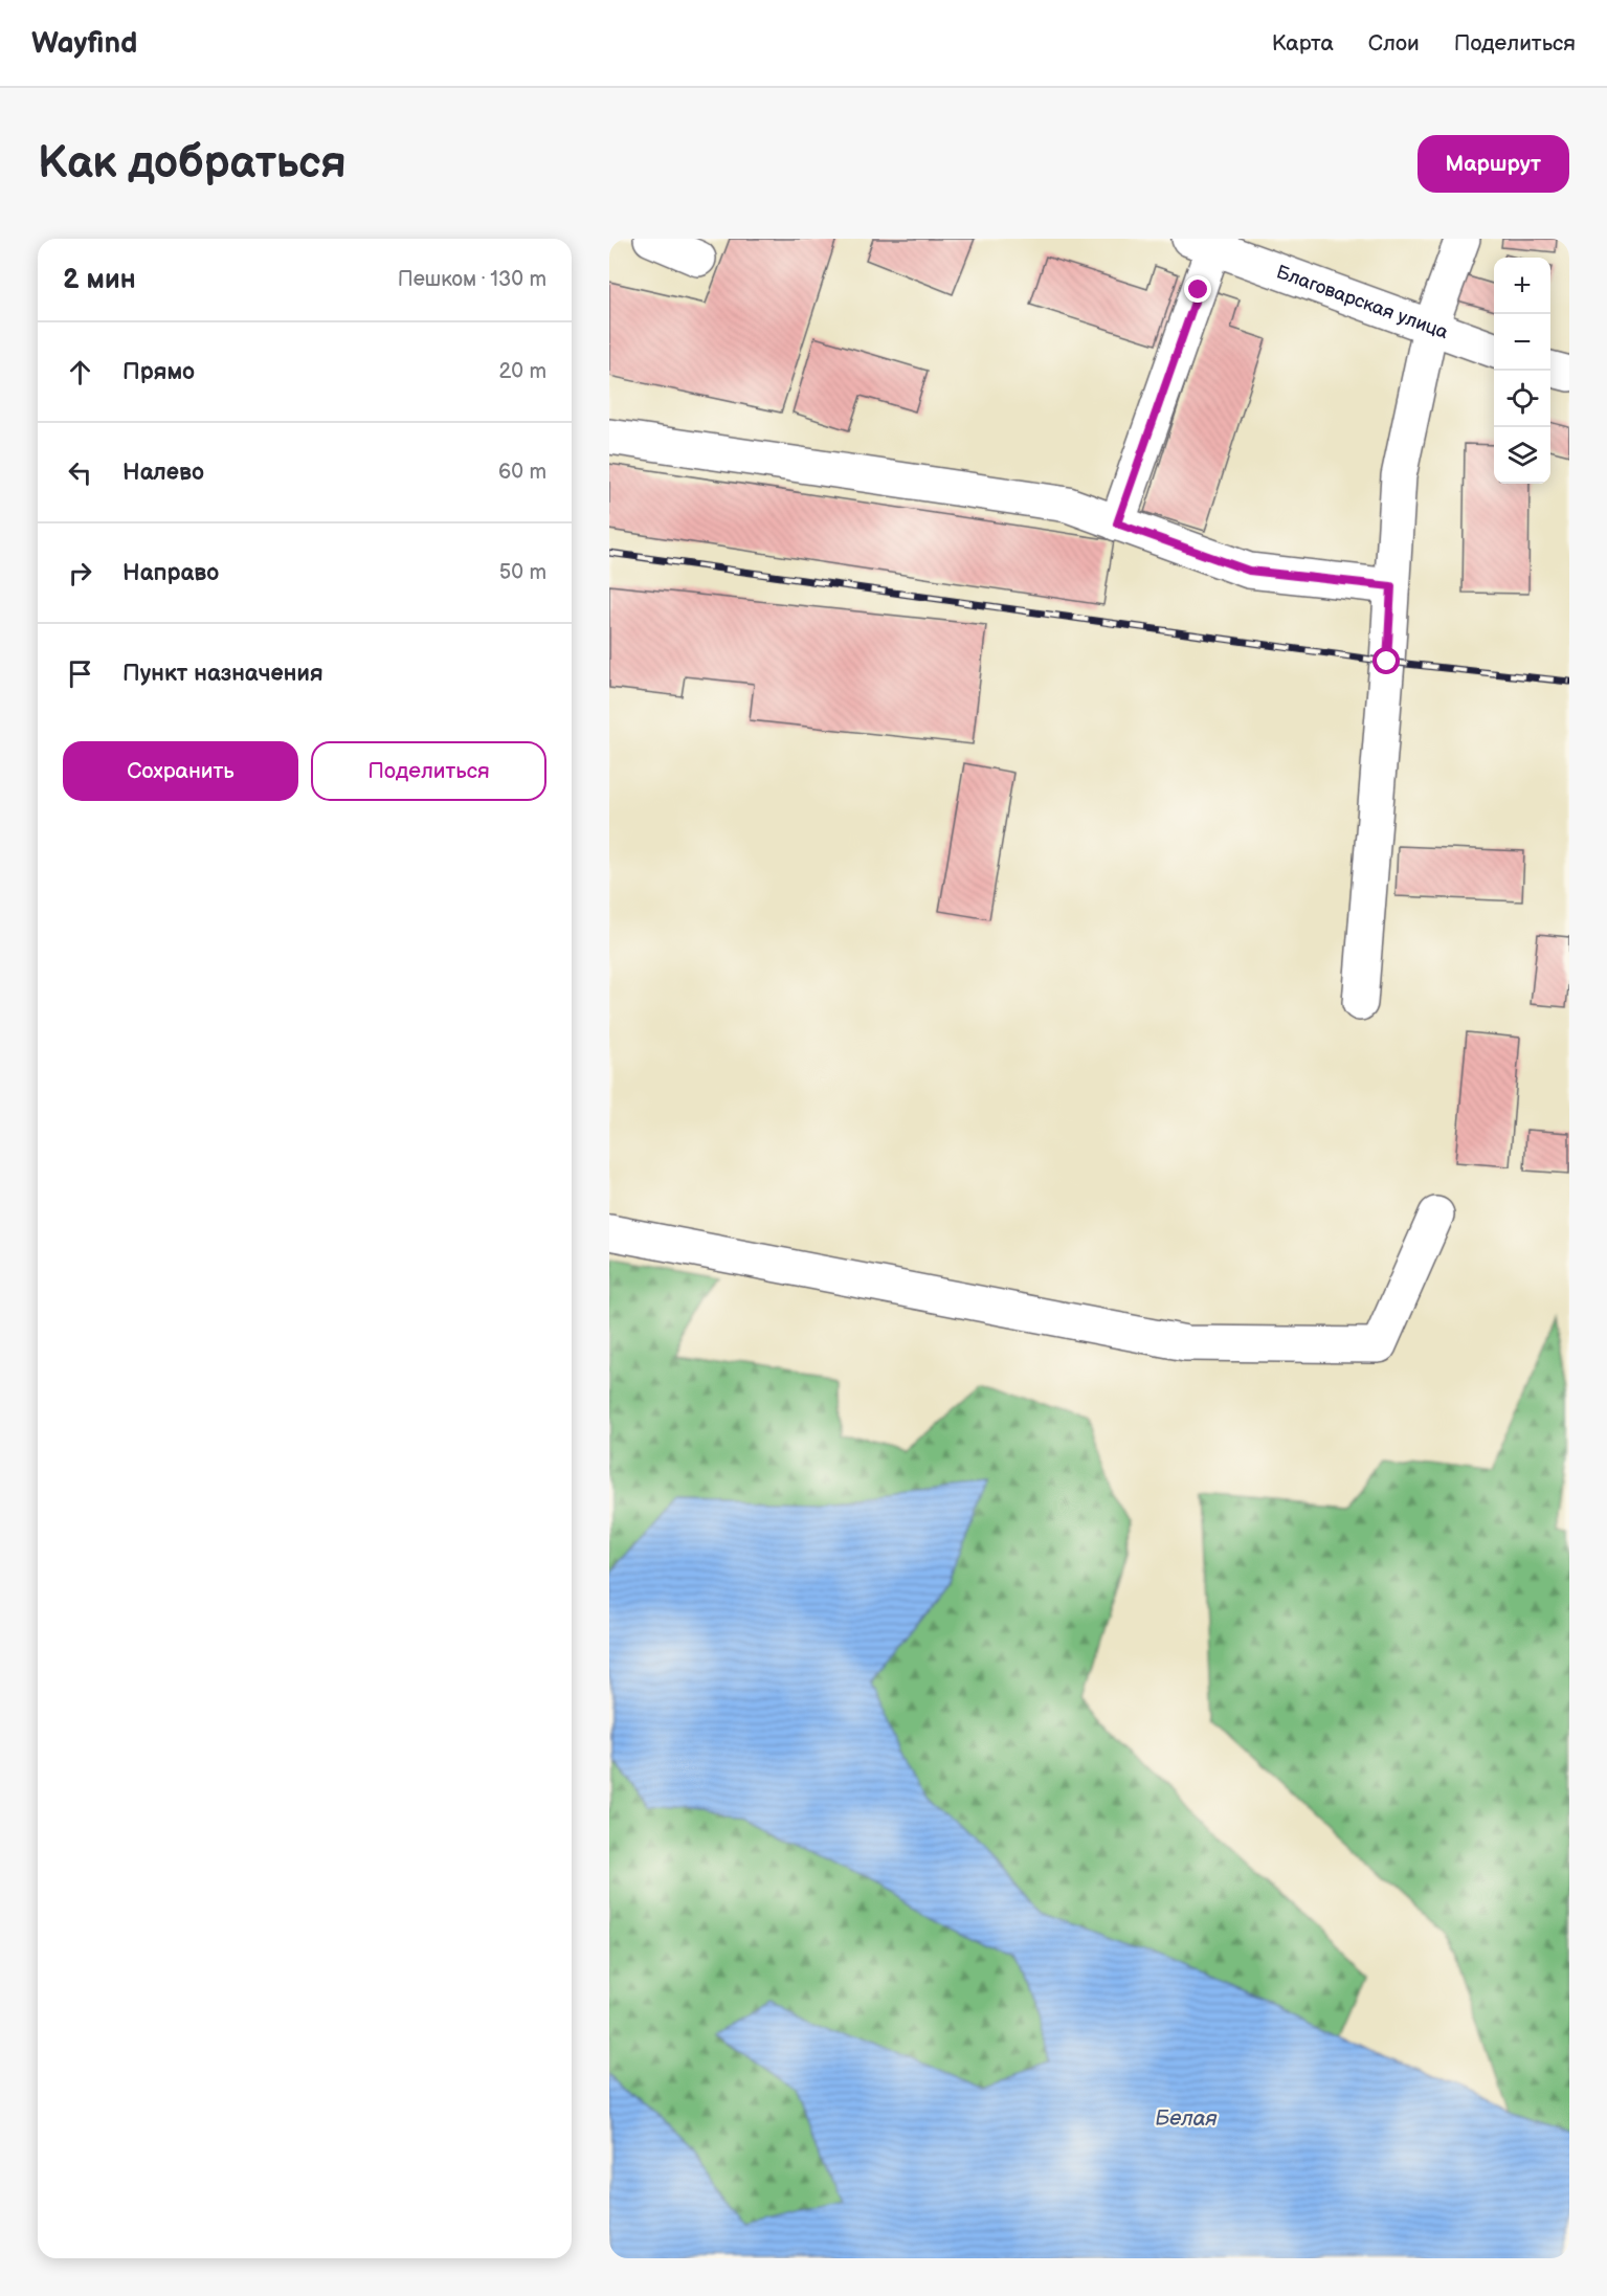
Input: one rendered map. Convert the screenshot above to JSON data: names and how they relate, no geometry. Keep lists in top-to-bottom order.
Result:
{
  "streets": {
    "street": ["Благоварская улица"]
  },
  "water": ["Белая"],
  "page": {
    "header": "Wayfind",
    "nav": ["Карта", "Слои", "Поделиться"],
    "buttons": [
      "Маршрут",
      ["Сохранить", "Поделиться"]
    ],
    "title": "Как добраться",
    "heading": ["2 мин", "Пешком · 130 m"],
    "map_buttons": ["+", "−"],
    "list": [
      ["Прямо", "20 m"],
      ["Налево", "60 m"],
      ["Направо", "50 m"],
      "Пункт назначения"
    ]
  }
}
